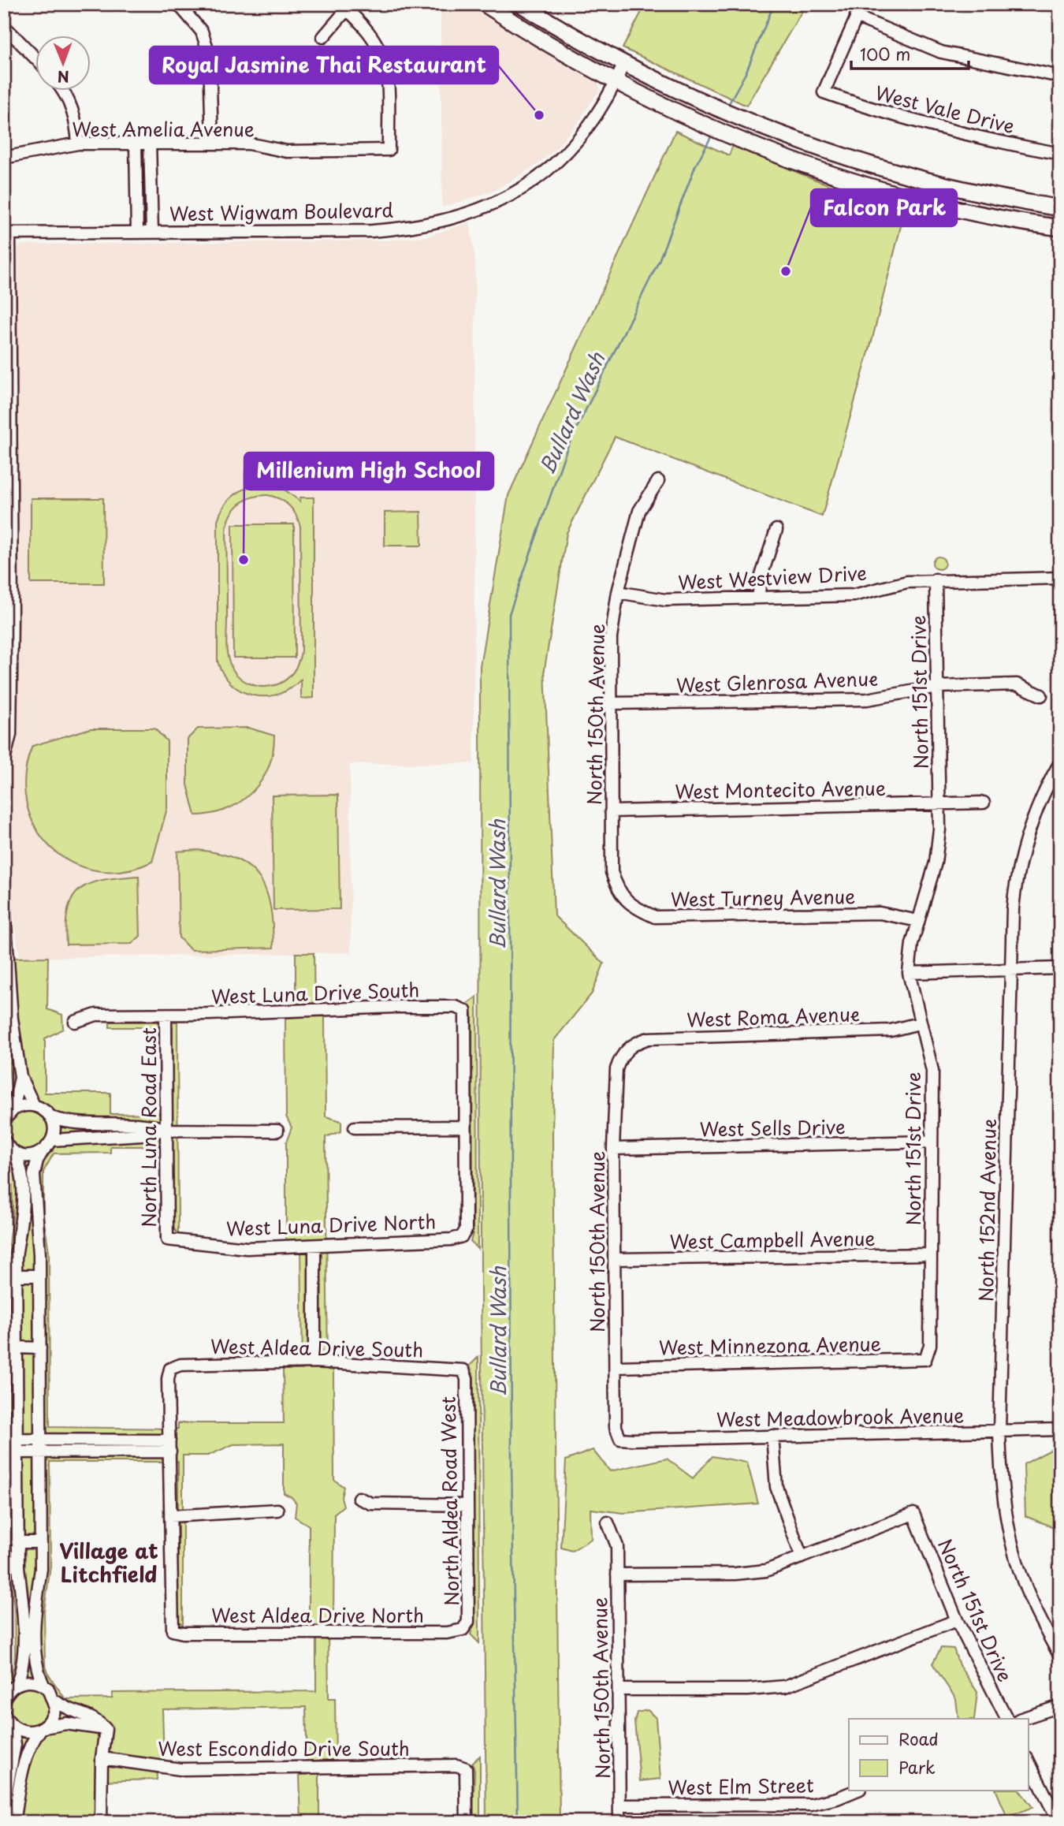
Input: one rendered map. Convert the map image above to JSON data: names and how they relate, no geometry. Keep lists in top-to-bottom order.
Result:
{
  "streets": {
    "street": [
      "West Vale Drive",
      "West Amelia Avenue",
      "West Wigwam Boulevard",
      "West Westview Drive",
      "West Glenrosa Avenue",
      "North 151st Drive",
      "North 150th Avenue",
      "West Montecito Avenue",
      "West Turney Avenue",
      "West Luna Drive South",
      "West Roma Avenue",
      "North Luna Road East",
      "West Sells Drive",
      "North 152nd Avenue",
      "West Luna Drive North",
      "West Campbell Avenue",
      "West Minnezona Avenue",
      "West Aldea Drive South",
      "West Meadowbrook Avenue",
      "North Aldea Road West",
      "West Aldea Drive North",
      "West Escondido Drive South",
      "West Elm Street"
    ]
  },
  "crossings": [
    ["West Westview Drive", "North 151st Drive"],
    ["West Westview Drive", "North 150th Avenue"],
    ["West Glenrosa Avenue", "North 151st Drive"],
    ["West Glenrosa Avenue", "North 150th Avenue"],
    ["North 151st Drive", "West Montecito Avenue"],
    ["North 151st Drive", "West Turney Avenue"],
    ["North 151st Drive", "West Roma Avenue"],
    ["North 151st Drive", "West Sells Drive"],
    ["North 151st Drive", "West Campbell Avenue"],
    ["North 151st Drive", "West Minnezona Avenue"],
    ["North 150th Avenue", "West Montecito Avenue"],
    ["North 150th Avenue", "West Turney Avenue"],
    ["North 150th Avenue", "West Roma Avenue"],
    ["North 150th Avenue", "West Sells Drive"],
    ["North 150th Avenue", "West Campbell Avenue"],
    ["North 150th Avenue", "West Minnezona Avenue"],
    ["North 150th Avenue", "West Meadowbrook Avenue"],
    ["North 150th Avenue", "West Elm Street"],
    ["West Luna Drive South", "North Luna Road East"],
    ["West Luna Drive South", "West Luna Drive North"],
    ["North Luna Road East", "West Luna Drive North"],
    ["North 152nd Avenue", "West Meadowbrook Avenue"],
    ["West Aldea Drive South", "North Aldea Road West"],
    ["North Aldea Road West", "West Aldea Drive North"]
  ],
  "districts": ["Village at Litchfield"],
  "water": ["Bullard Wash"],
  "places": ["Royal Jasmine Thai Restaurant", "Falcon Park", "Millenium High School"],
  "legend": ["Road", "Park"],
  "scale_bar": "100 m",
  "north": "bottom"
}
